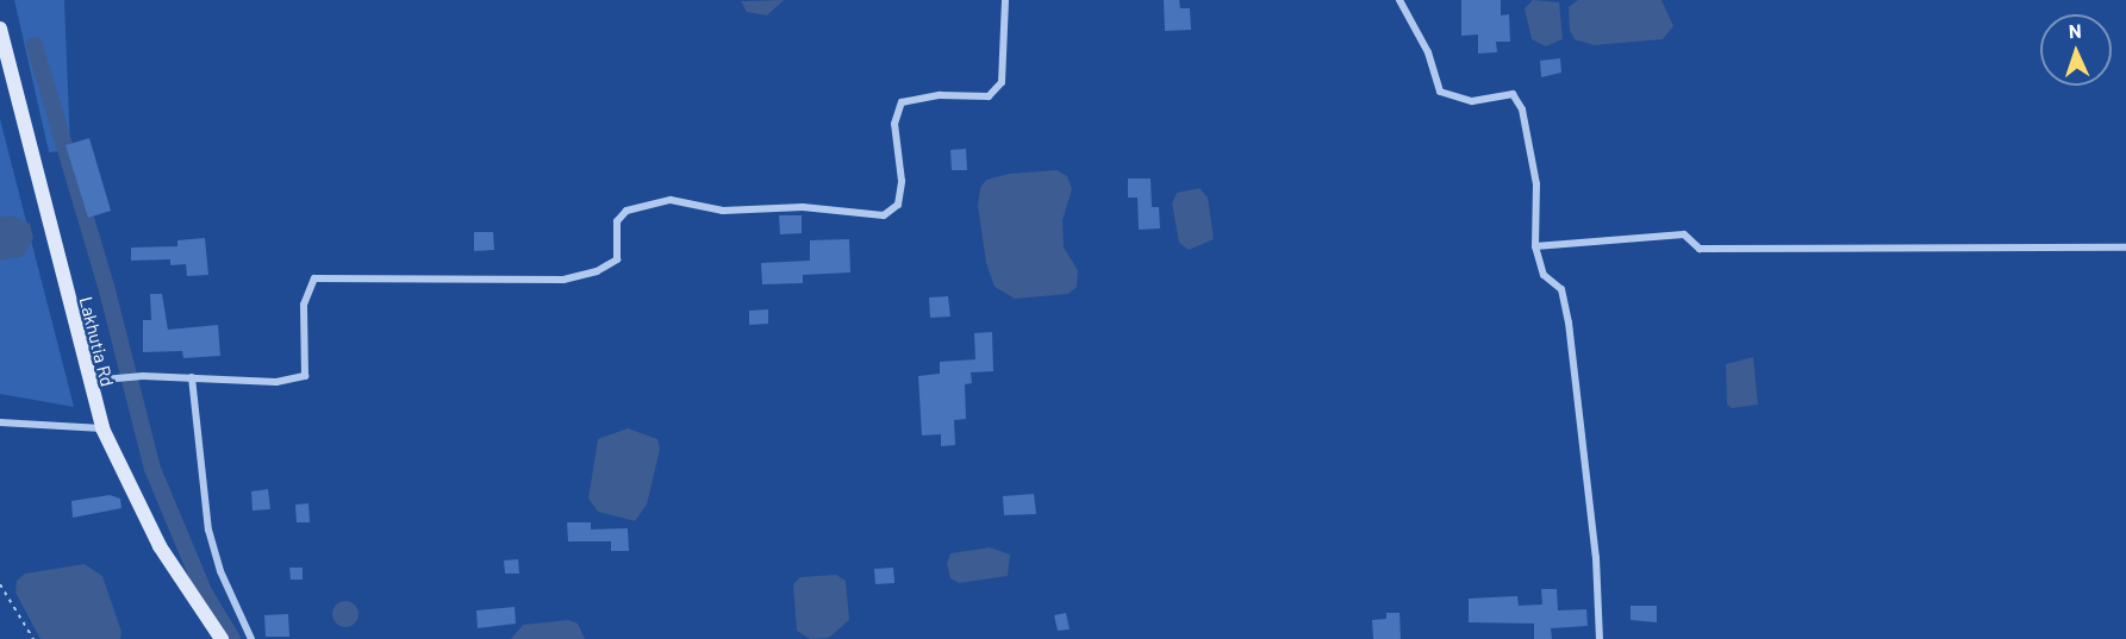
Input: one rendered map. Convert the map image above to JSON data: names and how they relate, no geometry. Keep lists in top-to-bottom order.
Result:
{
  "streets": {
    "street": ["Lakhutia Rd"]
  },
  "north": "top"
}
